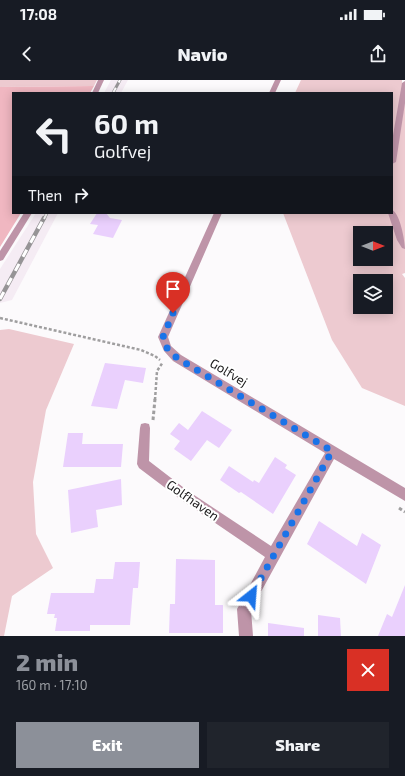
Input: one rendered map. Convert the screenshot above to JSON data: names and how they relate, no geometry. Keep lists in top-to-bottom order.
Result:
{
  "streets": {
    "street": ["Golfvej", "Golfhaven"]
  },
  "north": "right",
  "page": {
    "status": "17:08",
    "header": "Navio",
    "turn": ["60 m", "Golfvej"],
    "then": "Then",
    "heading": ["2 min", "160 m · 17:10"],
    "buttons": ["Exit", "Share"]
  }
}
